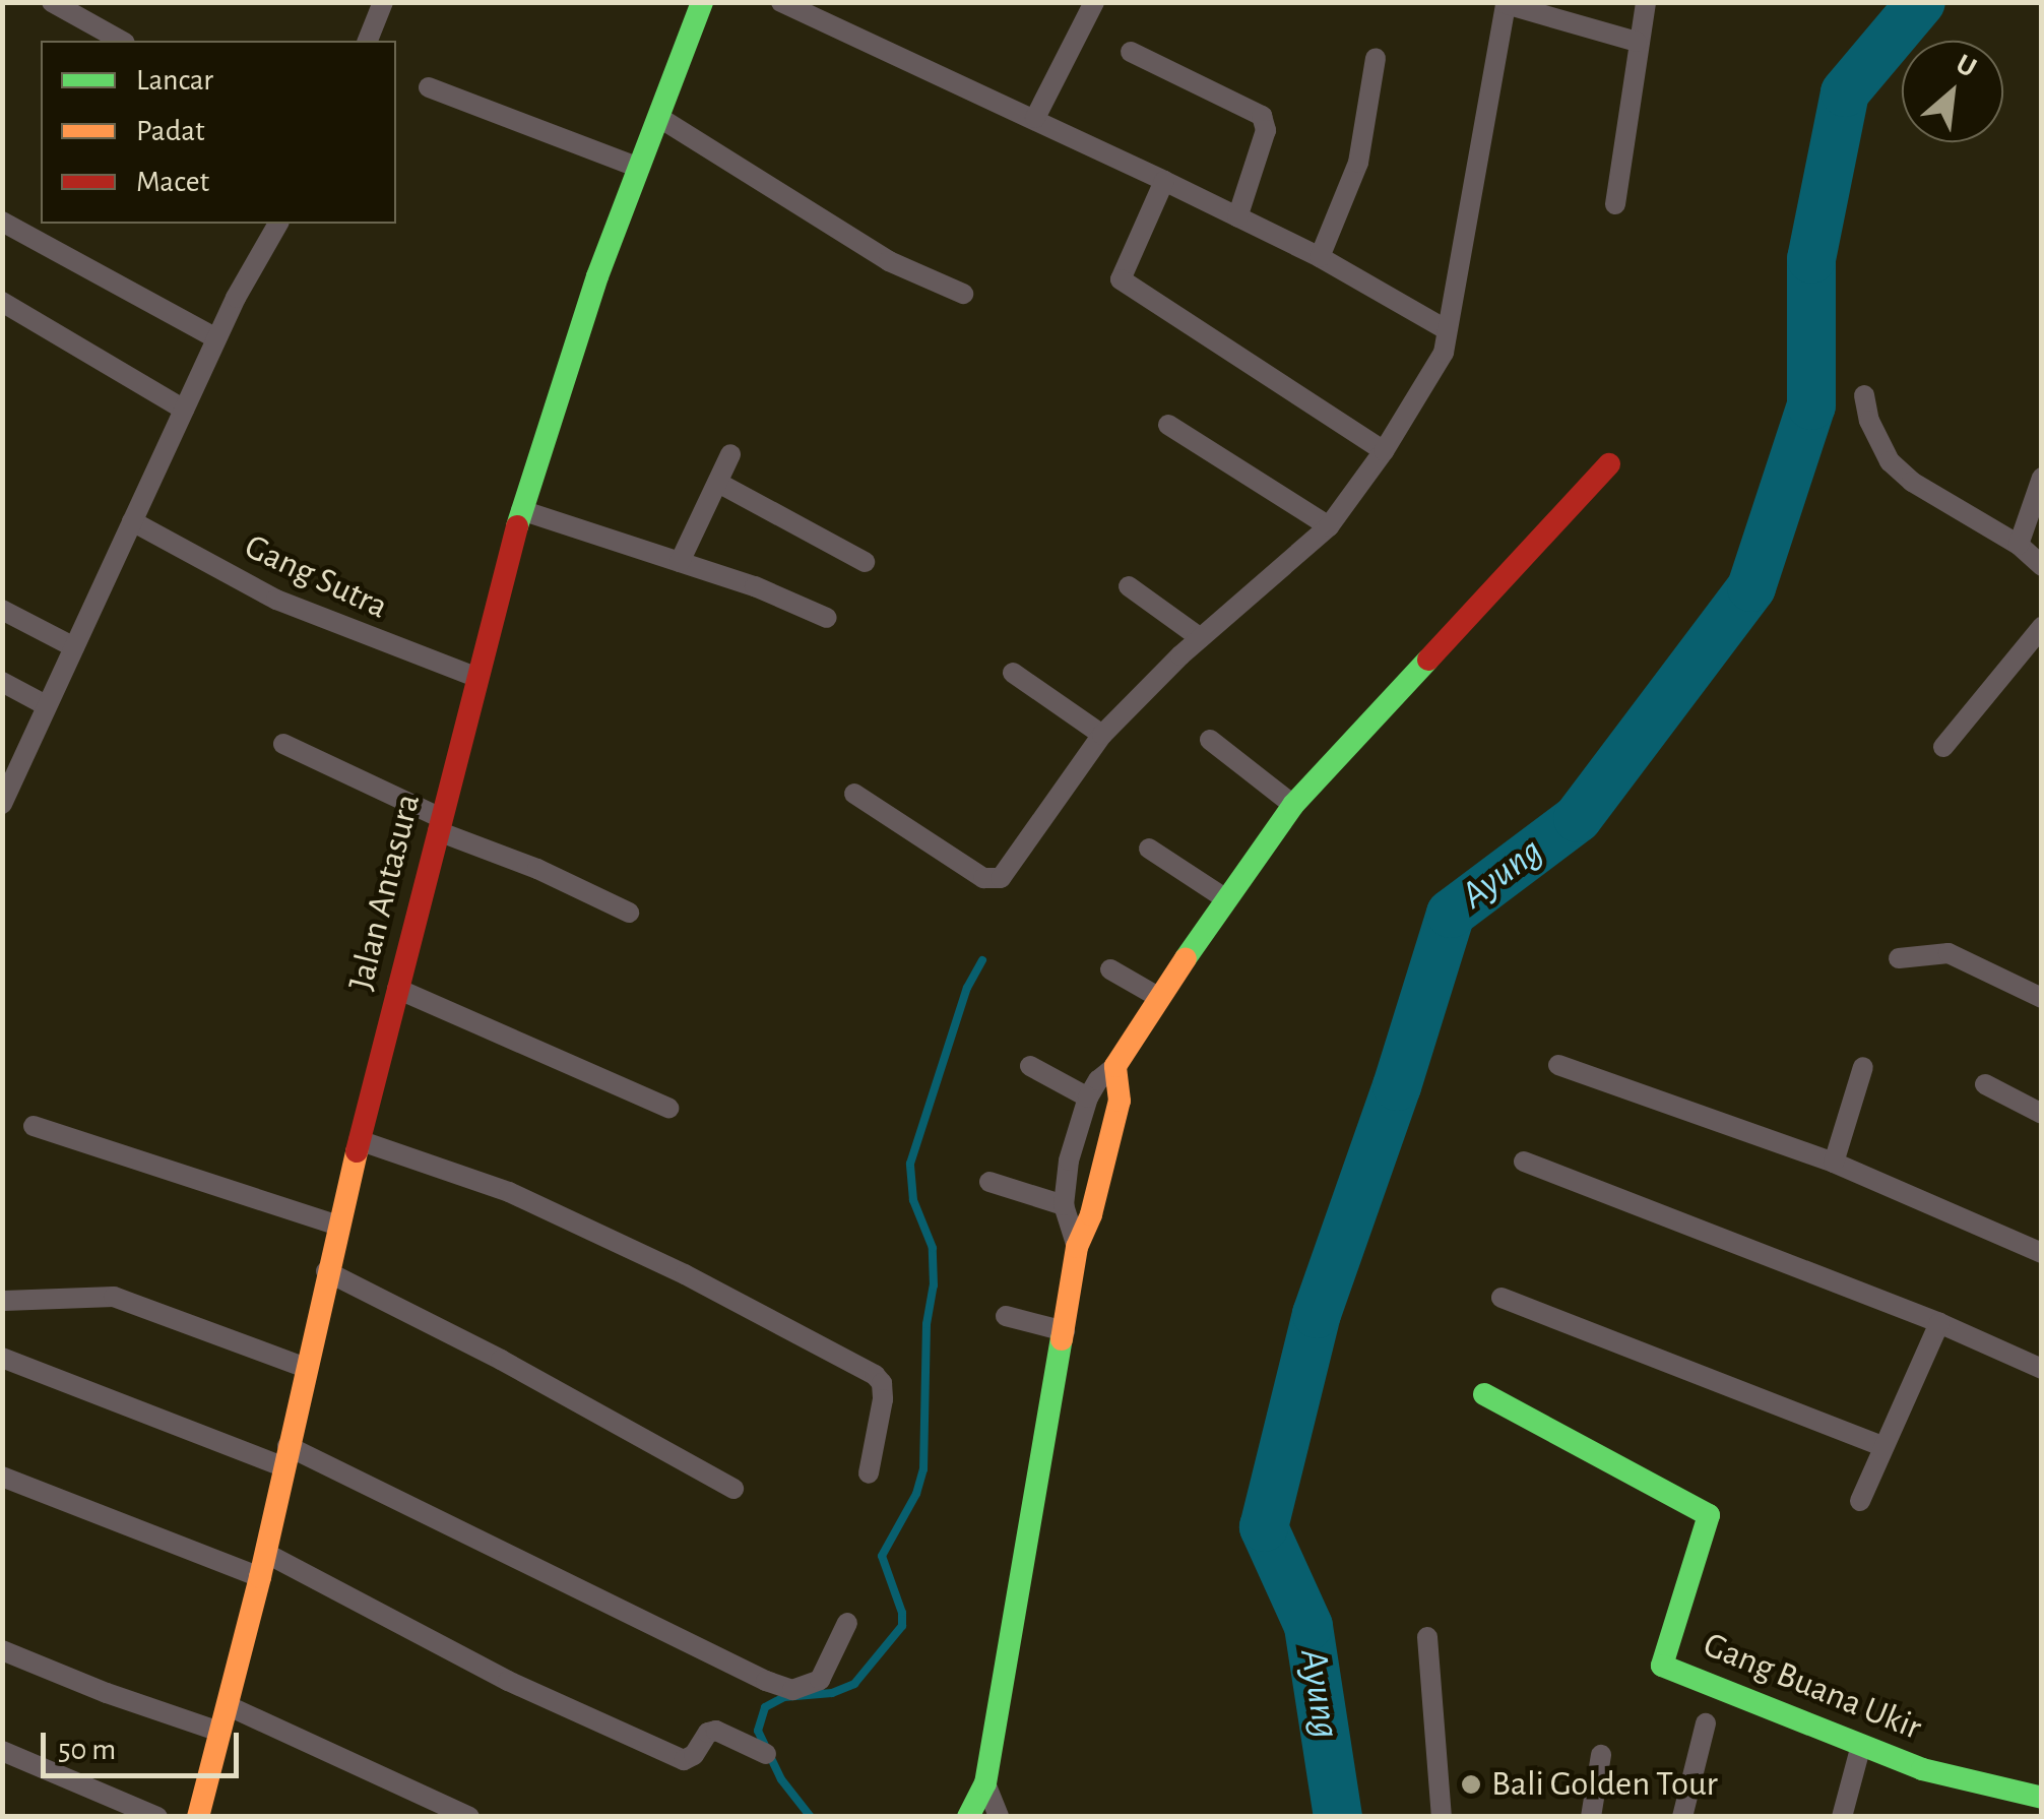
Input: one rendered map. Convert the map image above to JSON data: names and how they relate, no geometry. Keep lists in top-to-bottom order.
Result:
{
  "streets": {
    "street": ["Gang Sutra", "Jalan Antasura", "Gang Buana Ukir"]
  },
  "crossings": [
    ["Gang Sutra", "Jalan Antasura"]
  ],
  "water": ["Ayung"],
  "places": ["Bali Golden Tour"],
  "legend": ["Lancar", "Padat", "Macet"],
  "scale_bar": "50 m",
  "north": "top right"
}
